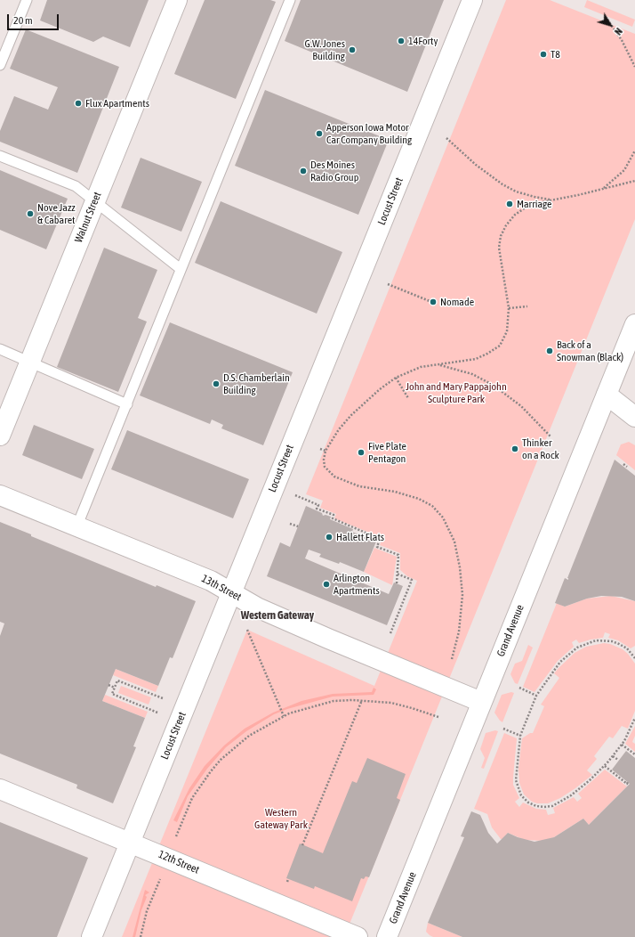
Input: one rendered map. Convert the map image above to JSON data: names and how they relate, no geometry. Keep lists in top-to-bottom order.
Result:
{
  "streets": {
    "main road": [
      "Locust Street",
      "Walnut Street",
      "13th Street",
      "Grand Avenue",
      "12th Street"
    ]
  },
  "crossings": [
    ["Locust Street", "13th Street"],
    ["Locust Street", "12th Street"],
    ["13th Street", "Grand Avenue"]
  ],
  "districts": ["Western Gateway"],
  "parks": ["John and Mary Pappajohn Sculpture Park", "Western Gateway Park"],
  "places": [
    "14Forty",
    "G.W. Jones Building",
    "T8",
    "Flux Apartments",
    "Apperson Iowa Motor Car Company Building",
    "Des Moines Radio Group",
    "Marriage",
    "Nove Jazz & Cabaret",
    "Nomade",
    "Back of a Snowman (Black)",
    "D.S. Chamberlain Building",
    "Thinker on a Rock",
    "Five Plate Pentagon",
    "Hallett Flats",
    "Arlington Apartments"
  ],
  "scale_bar": "20 m",
  "north": "bottom right"
}
